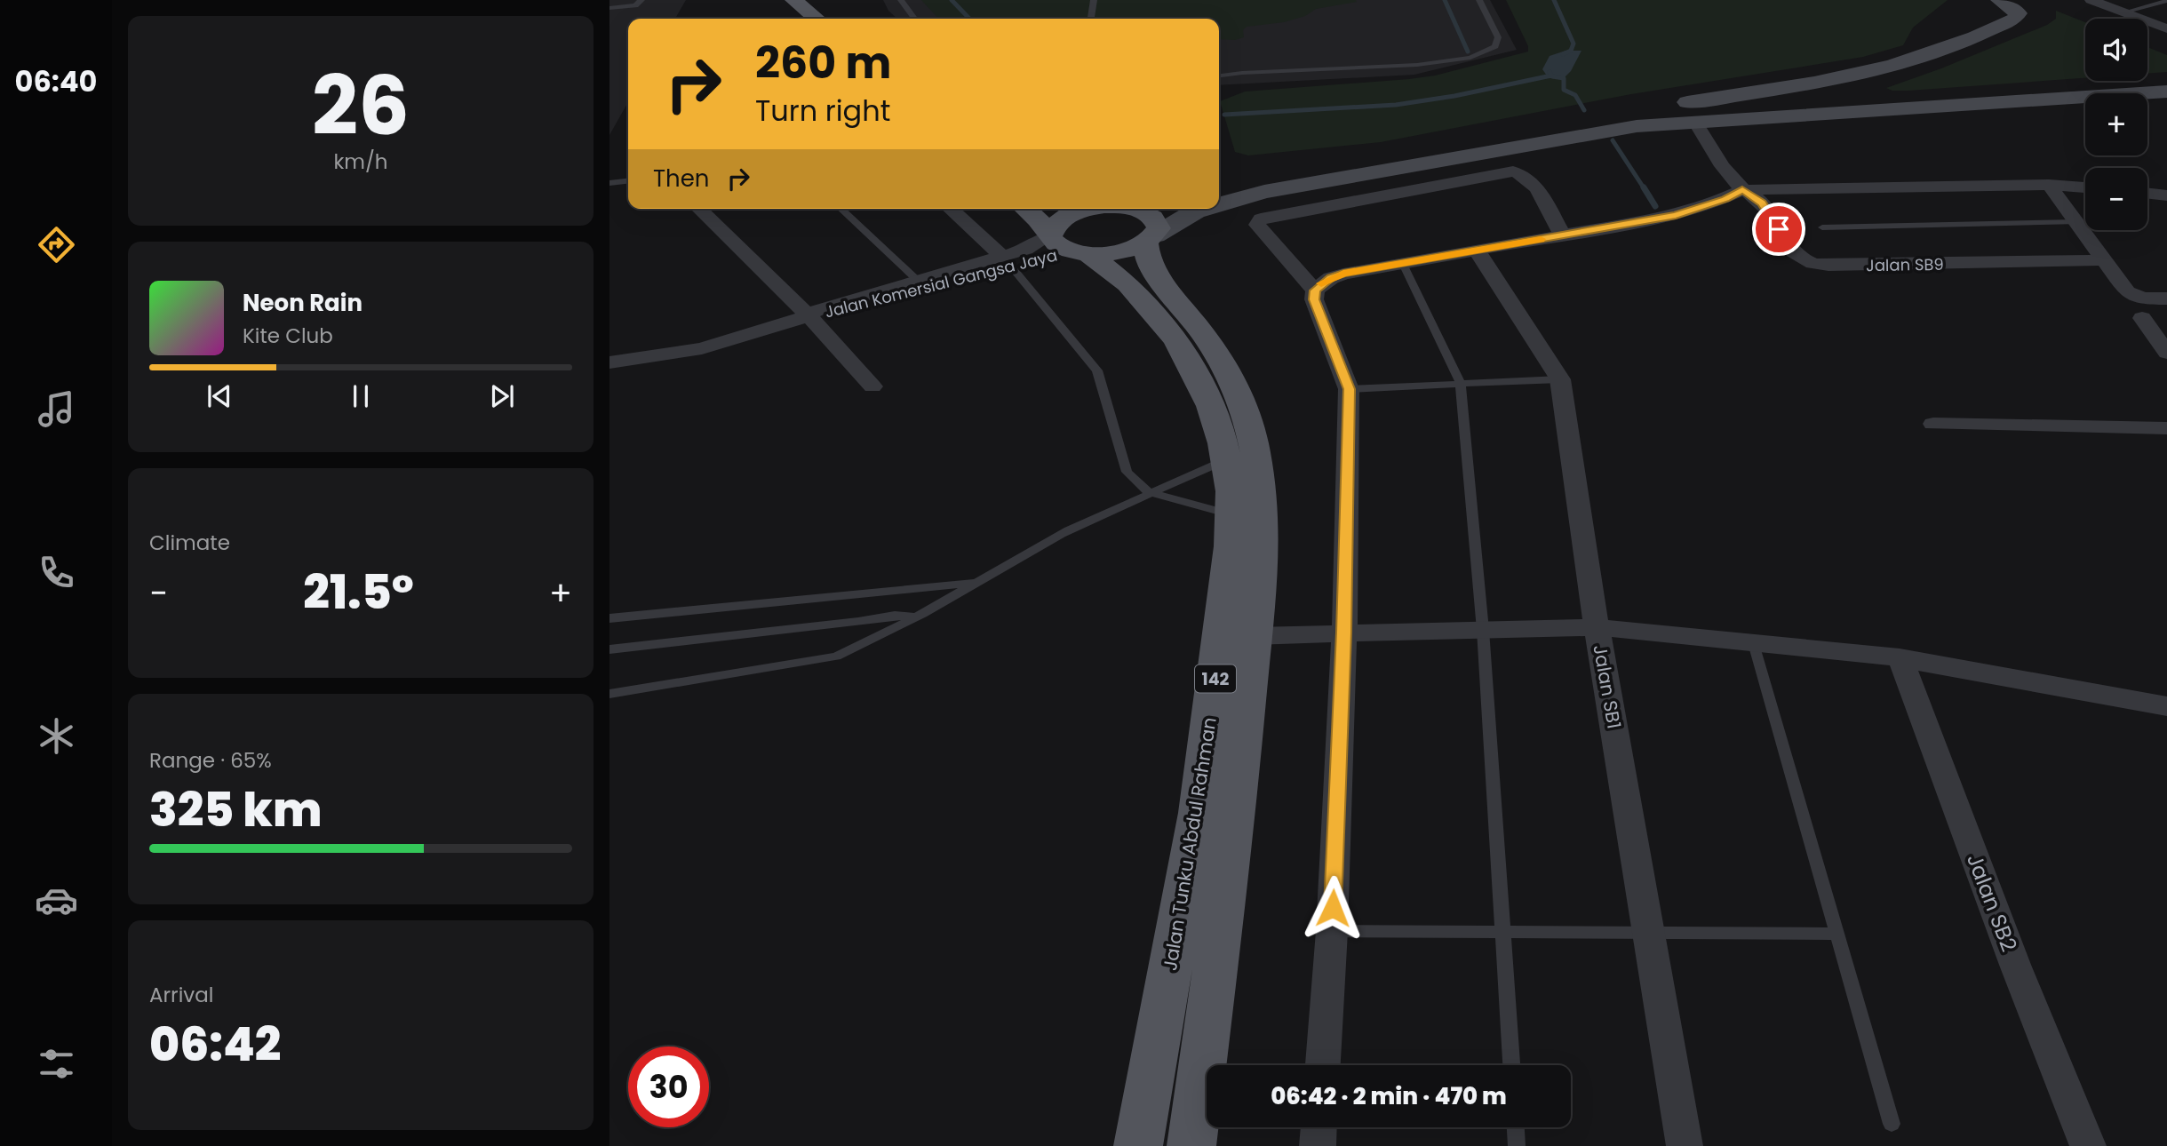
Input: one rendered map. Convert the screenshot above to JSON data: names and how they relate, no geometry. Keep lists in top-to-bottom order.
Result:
{
  "streets": {
    "main road": ["142", "Jalan Tunku Abdul Rahman"],
    "street": [
      "Jalan SB9",
      "Jalan Komersial Gangsa Jaya",
      "Jalan SB1",
      "Jalan SB2"
    ]
  },
  "crossings": [
    ["Jalan Komersial Gangsa Jaya", "142"],
    ["Jalan Komersial Gangsa Jaya", "Jalan Tunku Abdul Rahman"],
    ["142", "Jalan Tunku Abdul Rahman"]
  ],
  "page": {
    "tabs": "06:40",
    "tile": [
      ["26", "km/h"],
      "Climate",
      ["Range · 65%", "325 km"],
      ["Arrival", "06:42"]
    ],
    "map_buttons": ["+", "−"],
    "turn": ["260 m", "Turn right"],
    "then": "Then",
    "song": ["Neon Rain", "Kite Club"],
    "heat": ["−", "21.5°", "+"],
    "limit": "30",
    "trip": "06:42 · 2 min · 470 m"
  }
}
